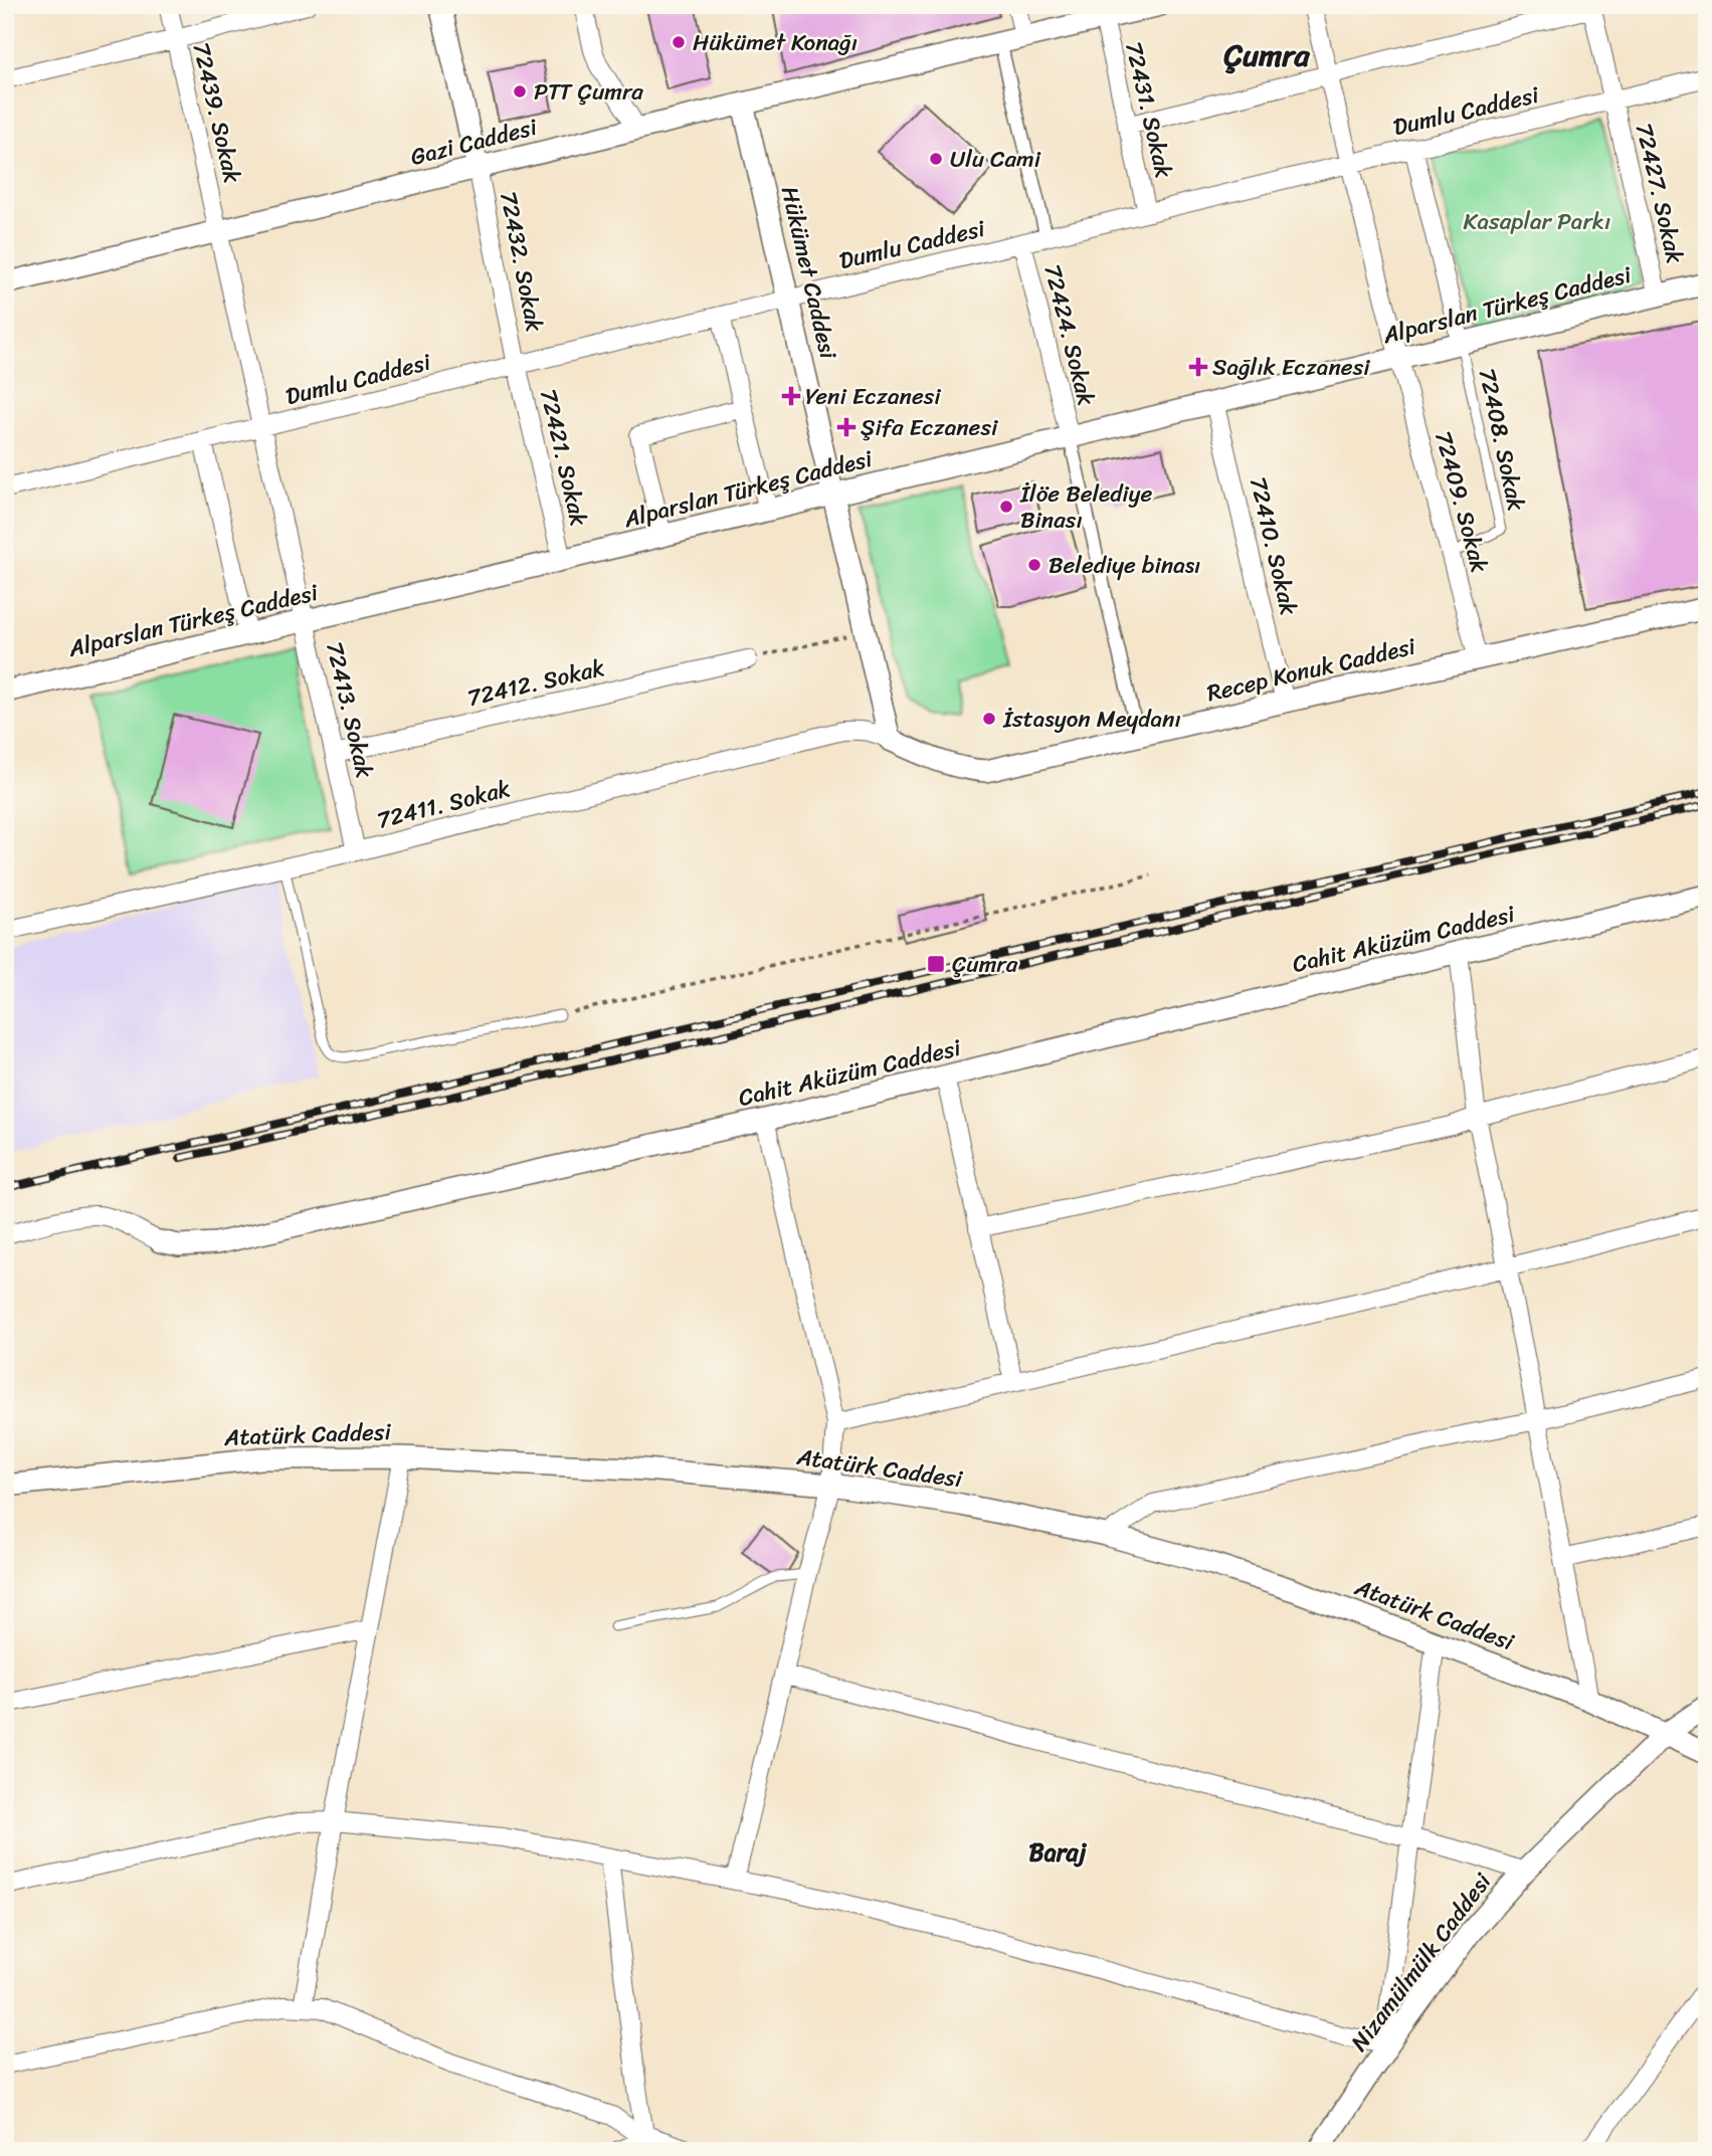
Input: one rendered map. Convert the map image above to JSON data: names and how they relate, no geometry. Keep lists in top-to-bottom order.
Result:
{
  "streets": {
    "street": [
      "72431. Sokak",
      "Dumlu Caddesi",
      "72439. Sokak",
      "Gazi Caddesi",
      "72427. Sokak",
      "72432. Sokak",
      "Hükümet Caddesi",
      "Alparslan Türkeş Caddesi",
      "72424. Sokak",
      "72421. Sokak",
      "72409. Sokak",
      "72410. Sokak",
      "Recep Konuk Caddesi",
      "72412. Sokak",
      "72413. Sokak",
      "72411. Sokak",
      "Cahit Aküzüm Caddesi",
      "Atatürk Caddesi",
      "Nizamülmülk Caddesi"
    ],
    "lane": ["72408. Sokak"]
  },
  "crossings": [
    ["72431. Sokak", "Dumlu Caddesi"],
    ["72431. Sokak", "Gazi Caddesi"],
    ["Dumlu Caddesi", "72439. Sokak"],
    ["Dumlu Caddesi", "72427. Sokak"],
    ["Dumlu Caddesi", "72432. Sokak"],
    ["Dumlu Caddesi", "Hükümet Caddesi"],
    ["Dumlu Caddesi", "72424. Sokak"],
    ["Dumlu Caddesi", "72421. Sokak"],
    ["Dumlu Caddesi", "72409. Sokak"],
    ["Dumlu Caddesi", "72413. Sokak"],
    ["72439. Sokak", "Gazi Caddesi"],
    ["72439. Sokak", "72413. Sokak"],
    ["Gazi Caddesi", "72432. Sokak"],
    ["Gazi Caddesi", "Hükümet Caddesi"],
    ["72427. Sokak", "Alparslan Türkeş Caddesi"],
    ["72432. Sokak", "72421. Sokak"],
    ["Hükümet Caddesi", "Alparslan Türkeş Caddesi"],
    ["Hükümet Caddesi", "Recep Konuk Caddesi"],
    ["Hükümet Caddesi", "72411. Sokak"],
    ["Alparslan Türkeş Caddesi", "72424. Sokak"],
    ["Alparslan Türkeş Caddesi", "72408. Sokak"],
    ["Alparslan Türkeş Caddesi", "72421. Sokak"],
    ["Alparslan Türkeş Caddesi", "72409. Sokak"],
    ["Alparslan Türkeş Caddesi", "72410. Sokak"],
    ["Alparslan Türkeş Caddesi", "72413. Sokak"],
    ["72408. Sokak", "72409. Sokak"],
    ["72409. Sokak", "Recep Konuk Caddesi"],
    ["72410. Sokak", "Recep Konuk Caddesi"],
    ["Recep Konuk Caddesi", "72411. Sokak"],
    ["72412. Sokak", "72413. Sokak"],
    ["72413. Sokak", "72411. Sokak"],
    ["Atatürk Caddesi", "Nizamülmülk Caddesi"]
  ],
  "districts": ["Çumra", "Baraj"],
  "parks": ["Kasaplar Parkı"],
  "places": {
    "other": [
      "Hükümet Konağı",
      "PTT Çumra",
      "Ulu Cami",
      "İlöe Belediye Binası",
      "Belediye binası",
      "İstasyon Meydanı"
    ],
    "health": ["Sağlık Eczanesi", "Yeni Eczanesi", "Şifa Eczanesi"],
    "transit": ["Çumra"]
  }
}
